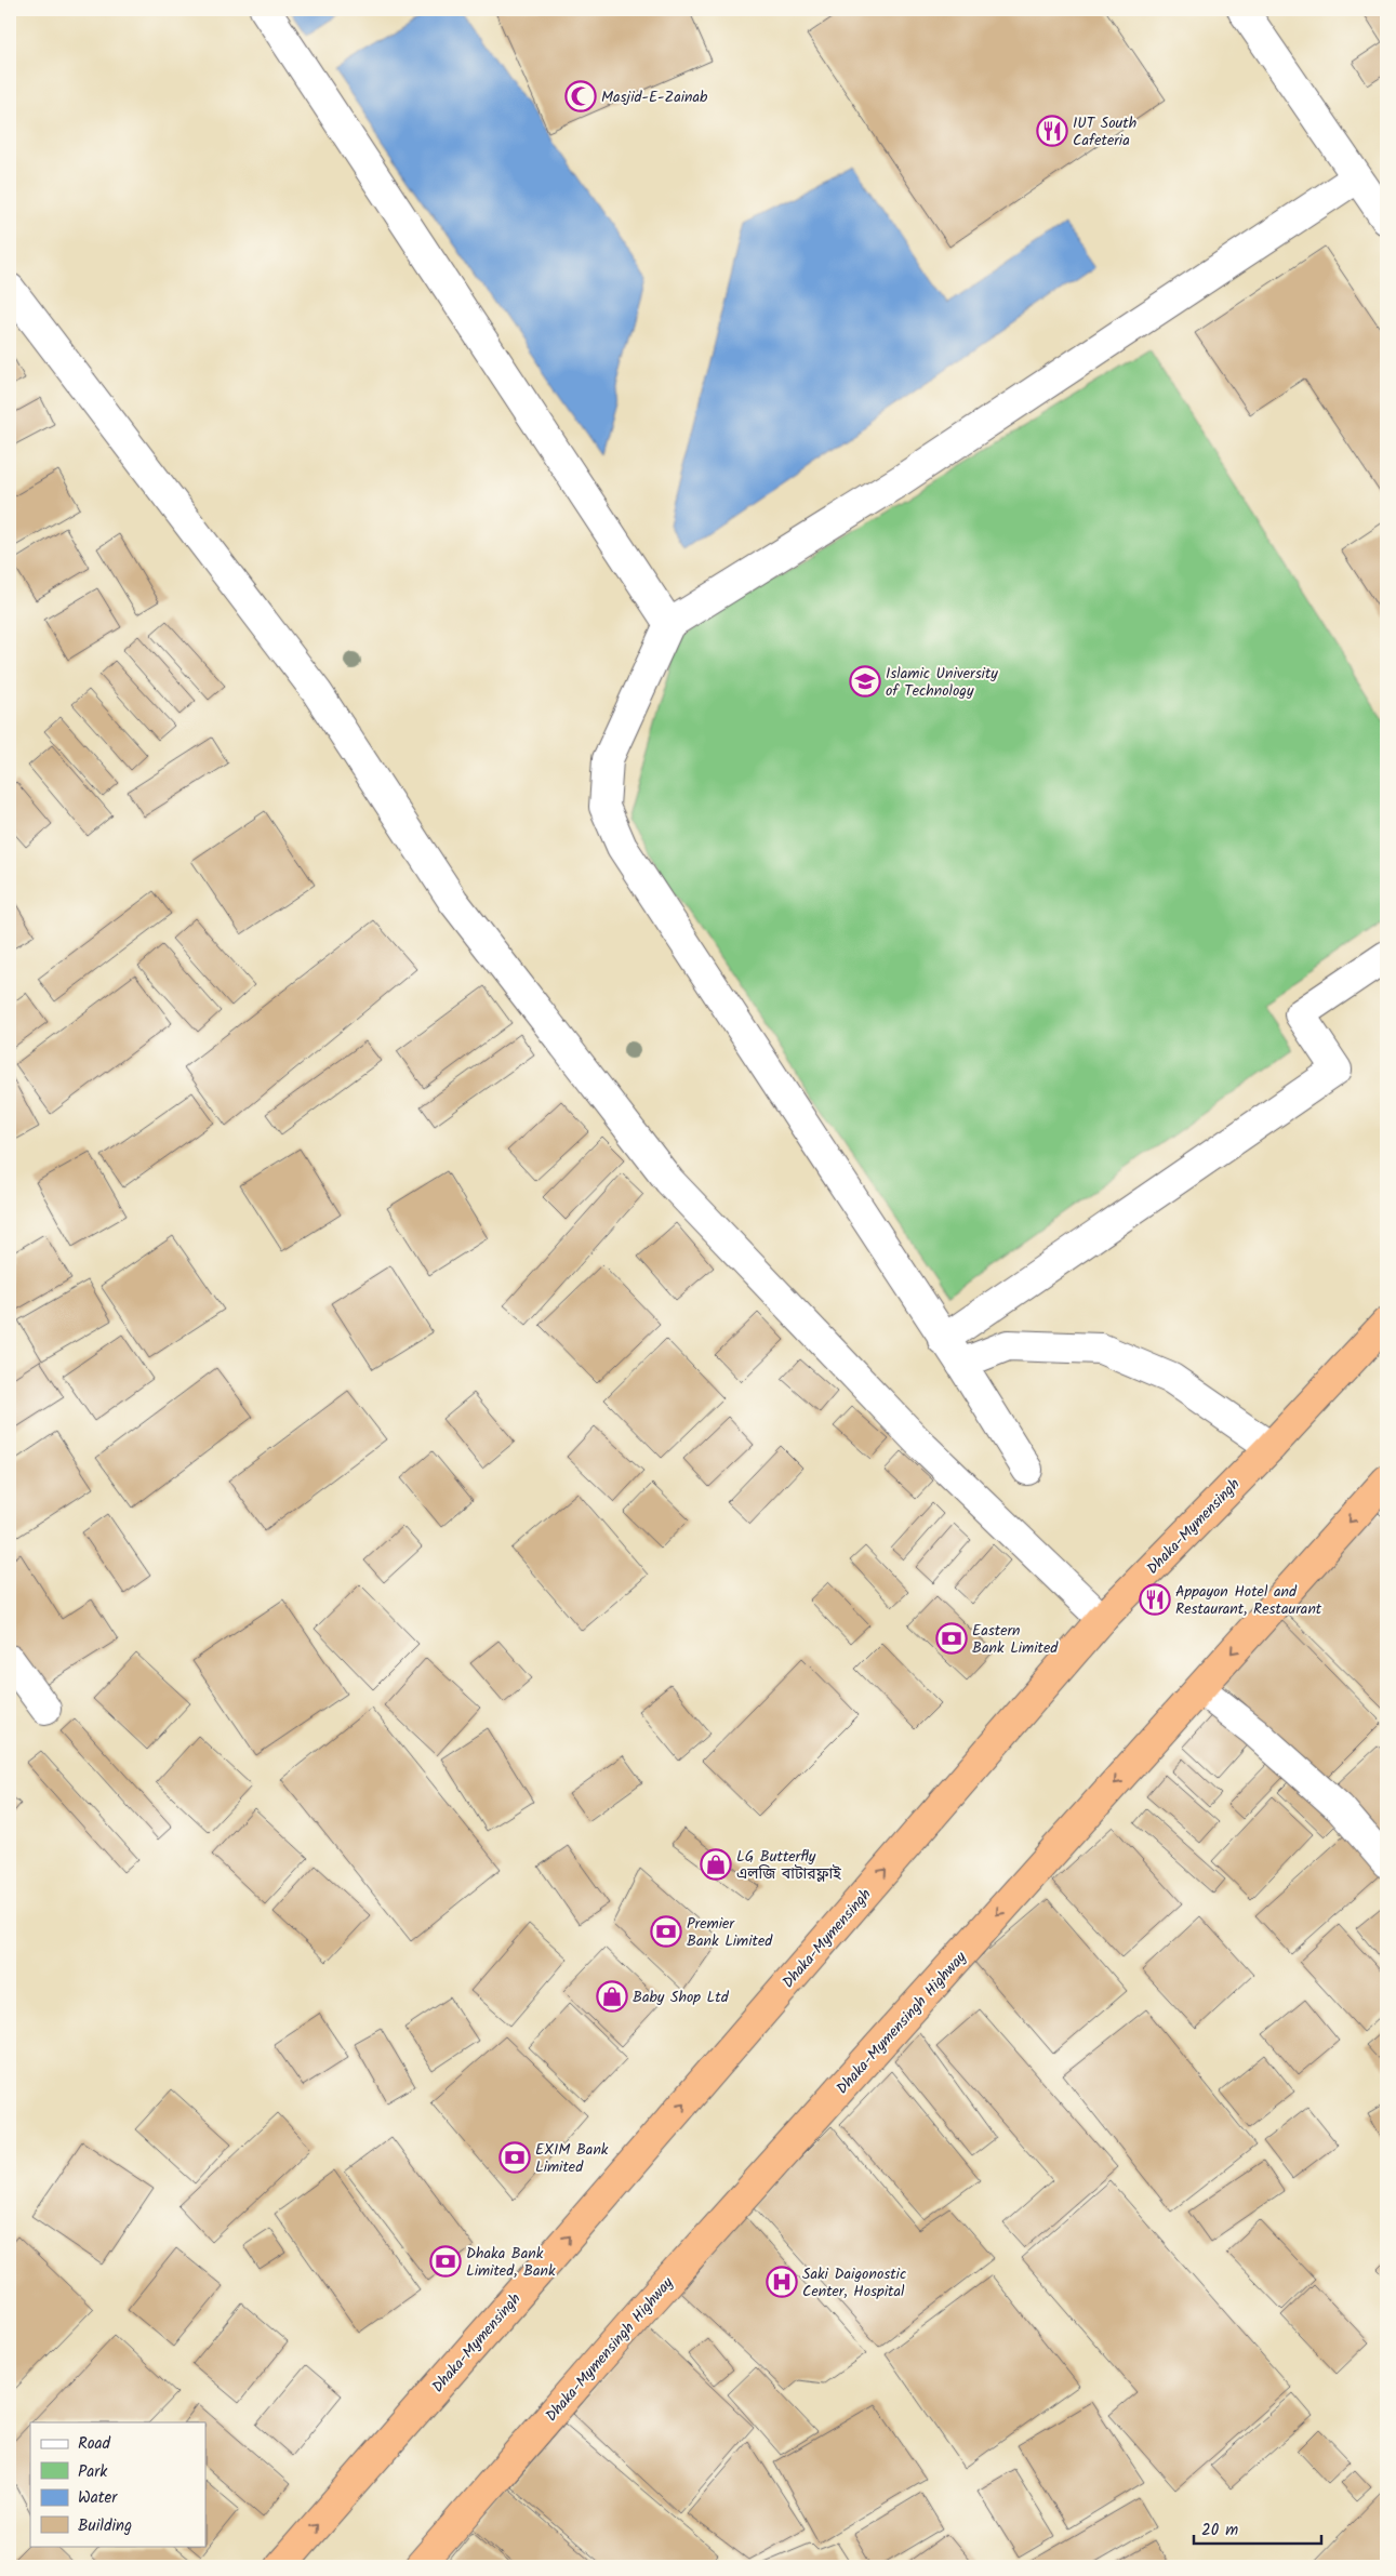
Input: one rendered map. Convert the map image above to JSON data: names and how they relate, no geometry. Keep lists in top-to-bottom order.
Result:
{
  "streets": {
    "highway": ["Dhaka-Mymensingh", "Dhaka-Mymensingh Highway"]
  },
  "one_way": ["Dhaka-Mymensingh", "Dhaka-Mymensingh Highway"],
  "places": {
    "mosque": ["Masjid-E-Zainab"],
    "restaurant": ["IUT South Cafeteria", "Appayon Hotel and Restaurant, Restaurant"],
    "school or university": ["Islamic University of Technology"],
    "bank": [
      "Eastern Bank Limited",
      "Premier Bank Limited",
      "EXIM Bank Limited",
      "Dhaka Bank Limited, Bank"
    ],
    "shop": ["LG Butterfly এলজি বাটারফ্লাই", "Baby Shop Ltd"],
    "hospital": ["Saki Daigonostic Center, Hospital"]
  },
  "legend": [
    "Road",
    "Park",
    "Water",
    "Building"
  ],
  "scale_bar": "20 m"
}
